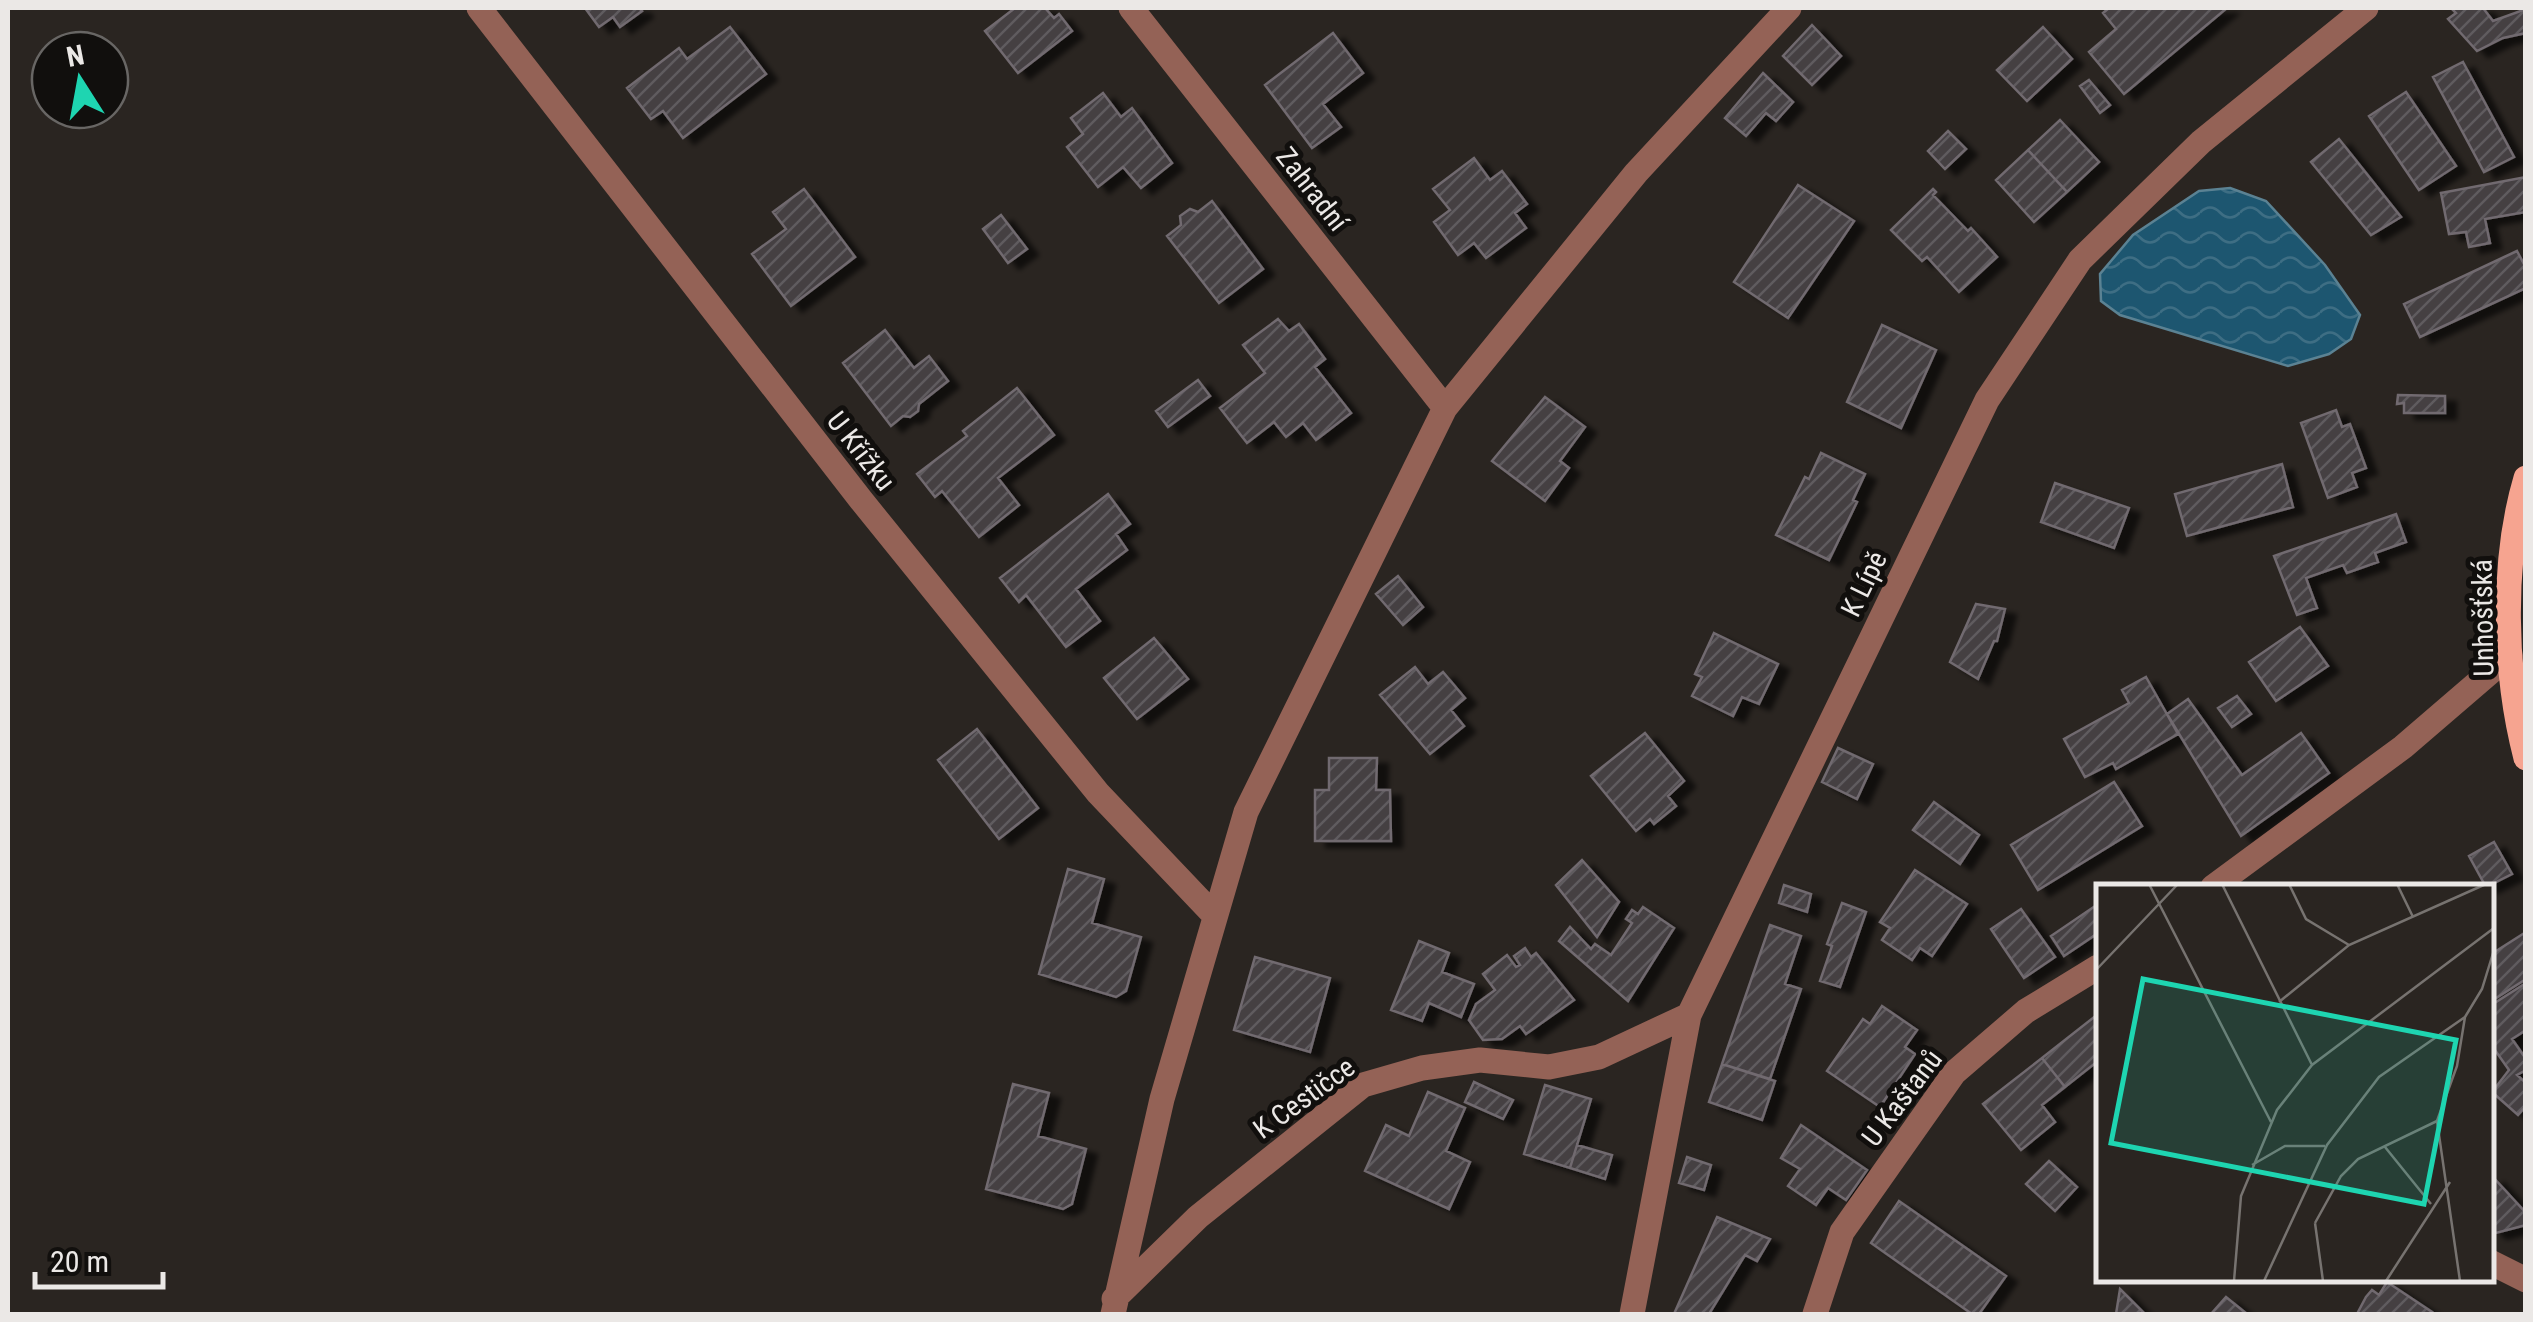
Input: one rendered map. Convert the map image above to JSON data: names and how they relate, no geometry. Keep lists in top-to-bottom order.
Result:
{
  "streets": {
    "main road": ["Unhošťská"],
    "street": [
      "Zahradní",
      "U Křížku",
      "K Lípě",
      "K Cestičce",
      "U Kaštanů"
    ]
  },
  "crossings": [
    ["K Lípě", "K Cestičce"]
  ],
  "scale_bar": "20 m",
  "north": "top"
}
